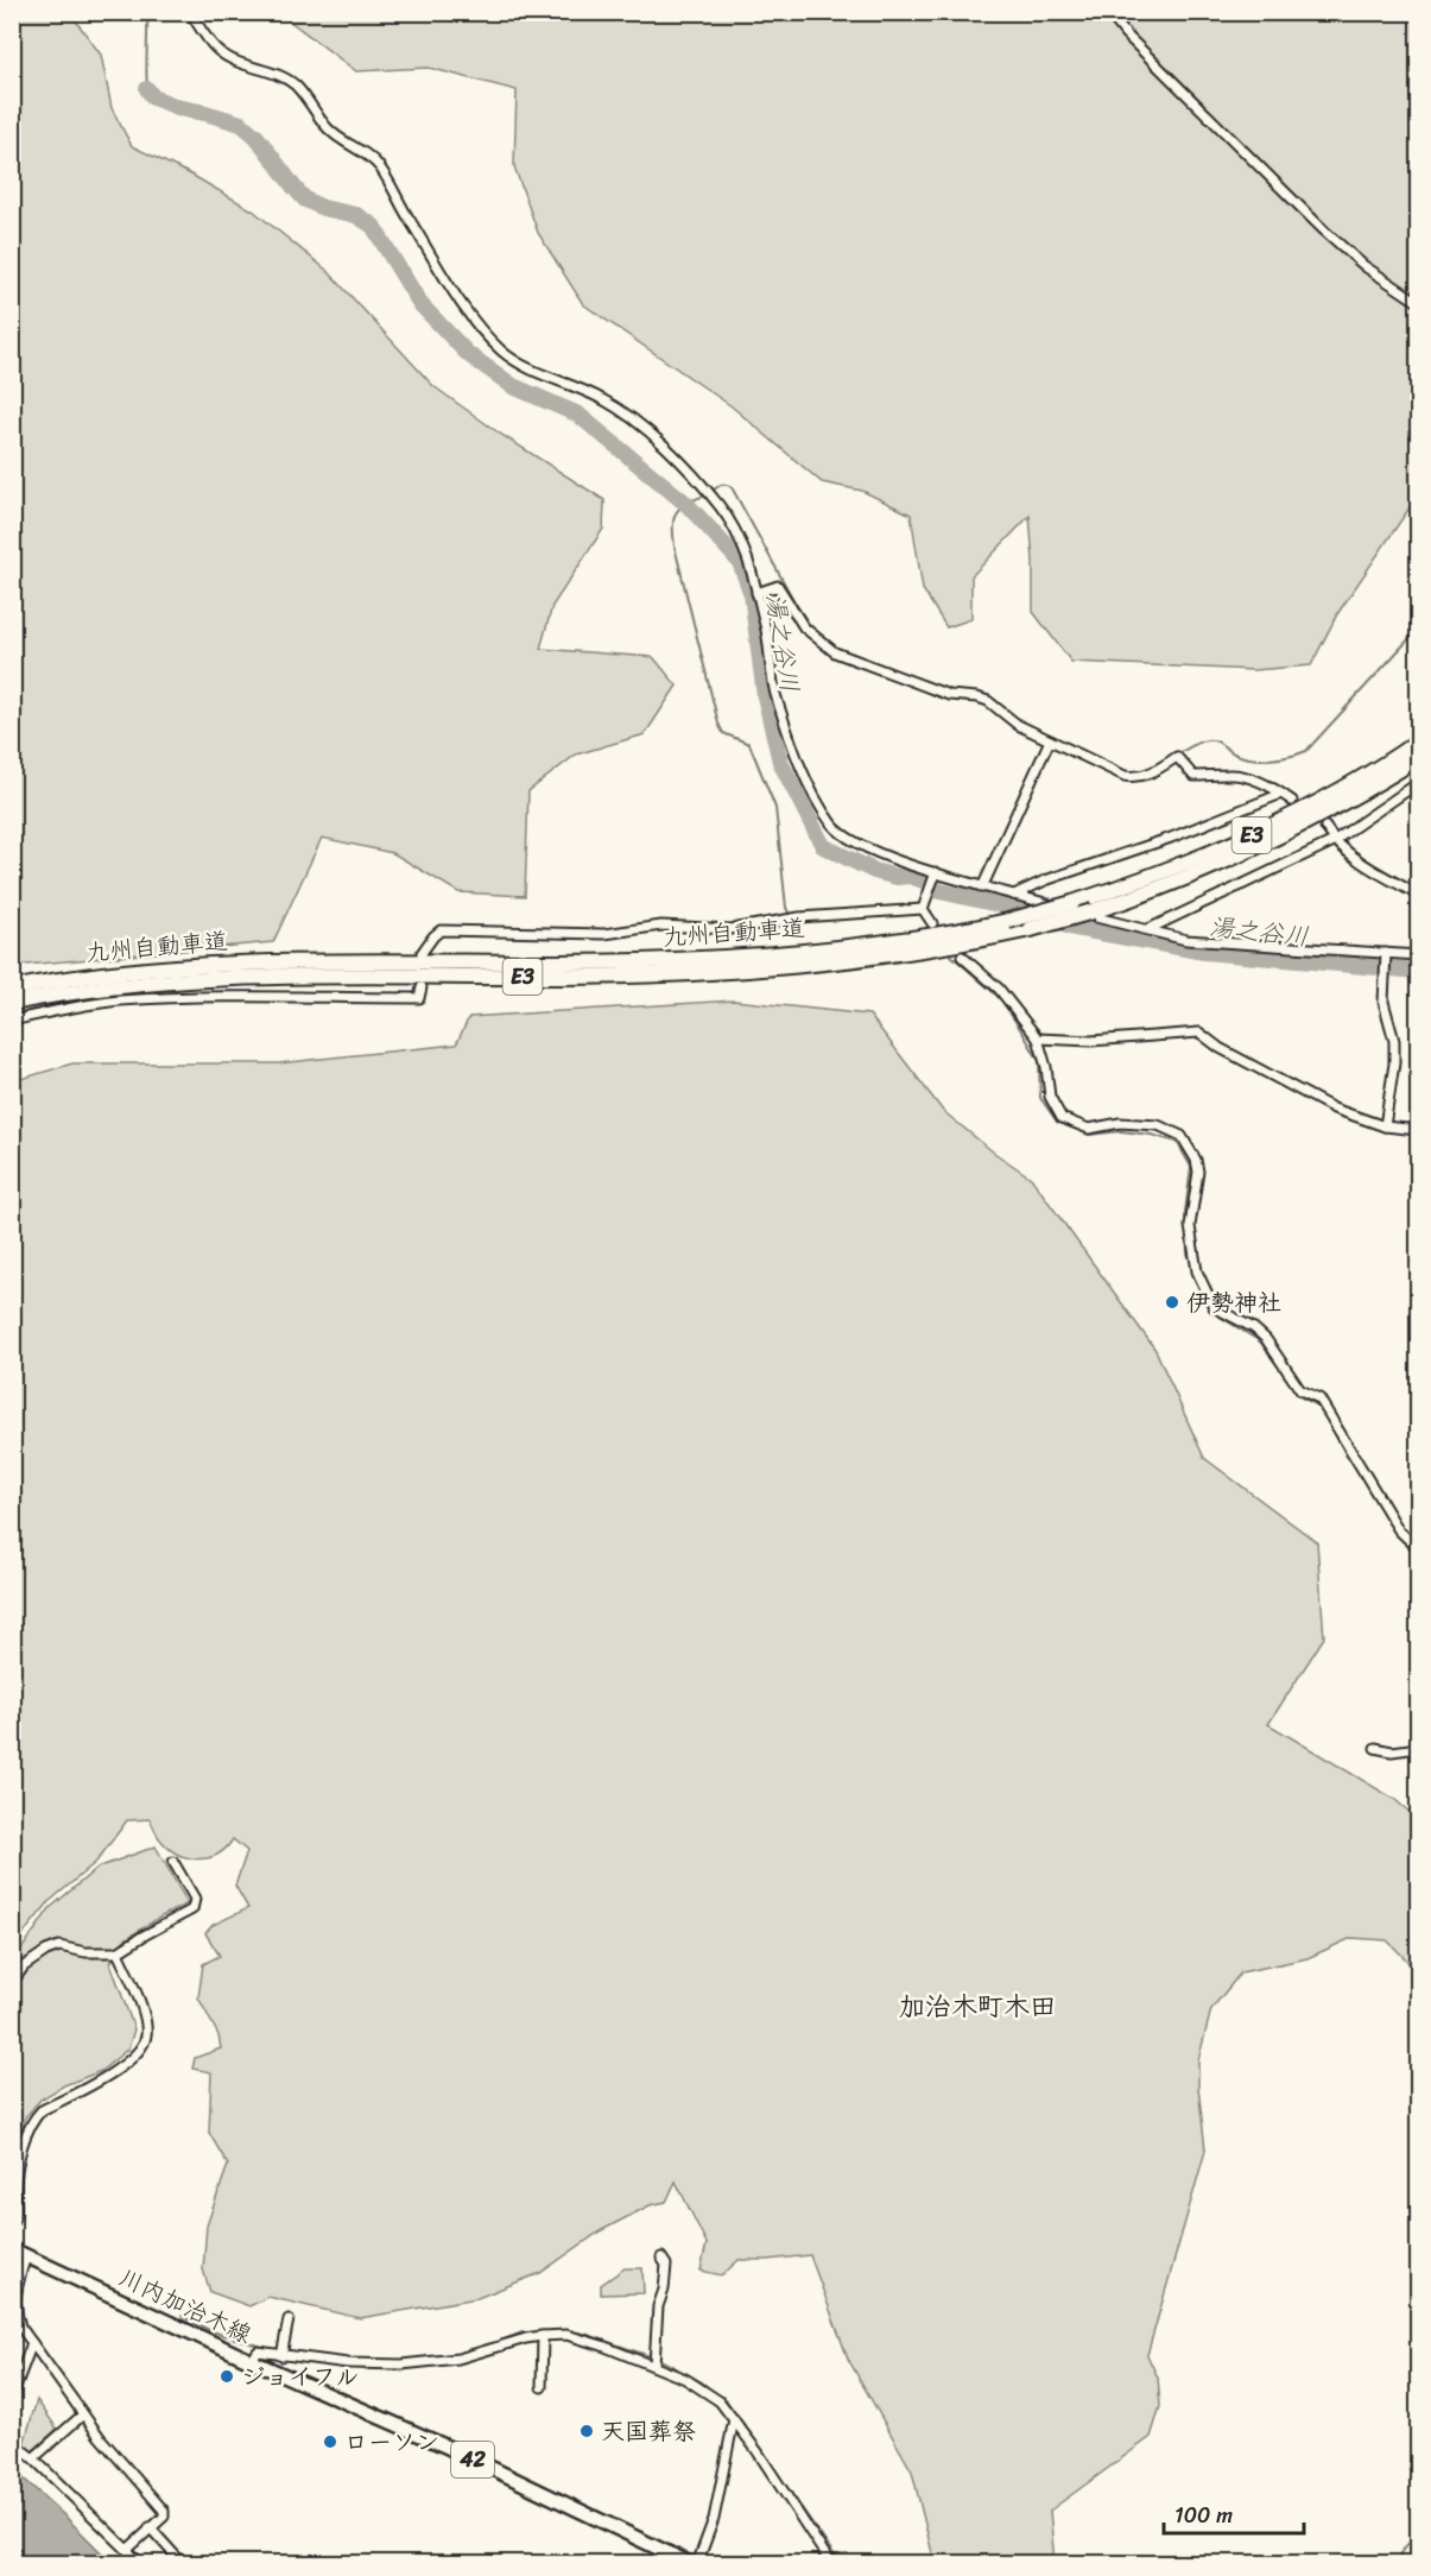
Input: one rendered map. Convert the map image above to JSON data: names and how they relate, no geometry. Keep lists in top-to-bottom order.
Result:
{
  "streets": {
    "highway": ["E3", "九州自動車道"],
    "main road": ["川内加治木線", "42"]
  },
  "districts": ["加治木町木田"],
  "water": ["湯之谷川"],
  "places": [
    "伊勢神社",
    "ジョイフル",
    "天国葬祭",
    "ローソン"
  ],
  "scale_bar": "100 m"
}
